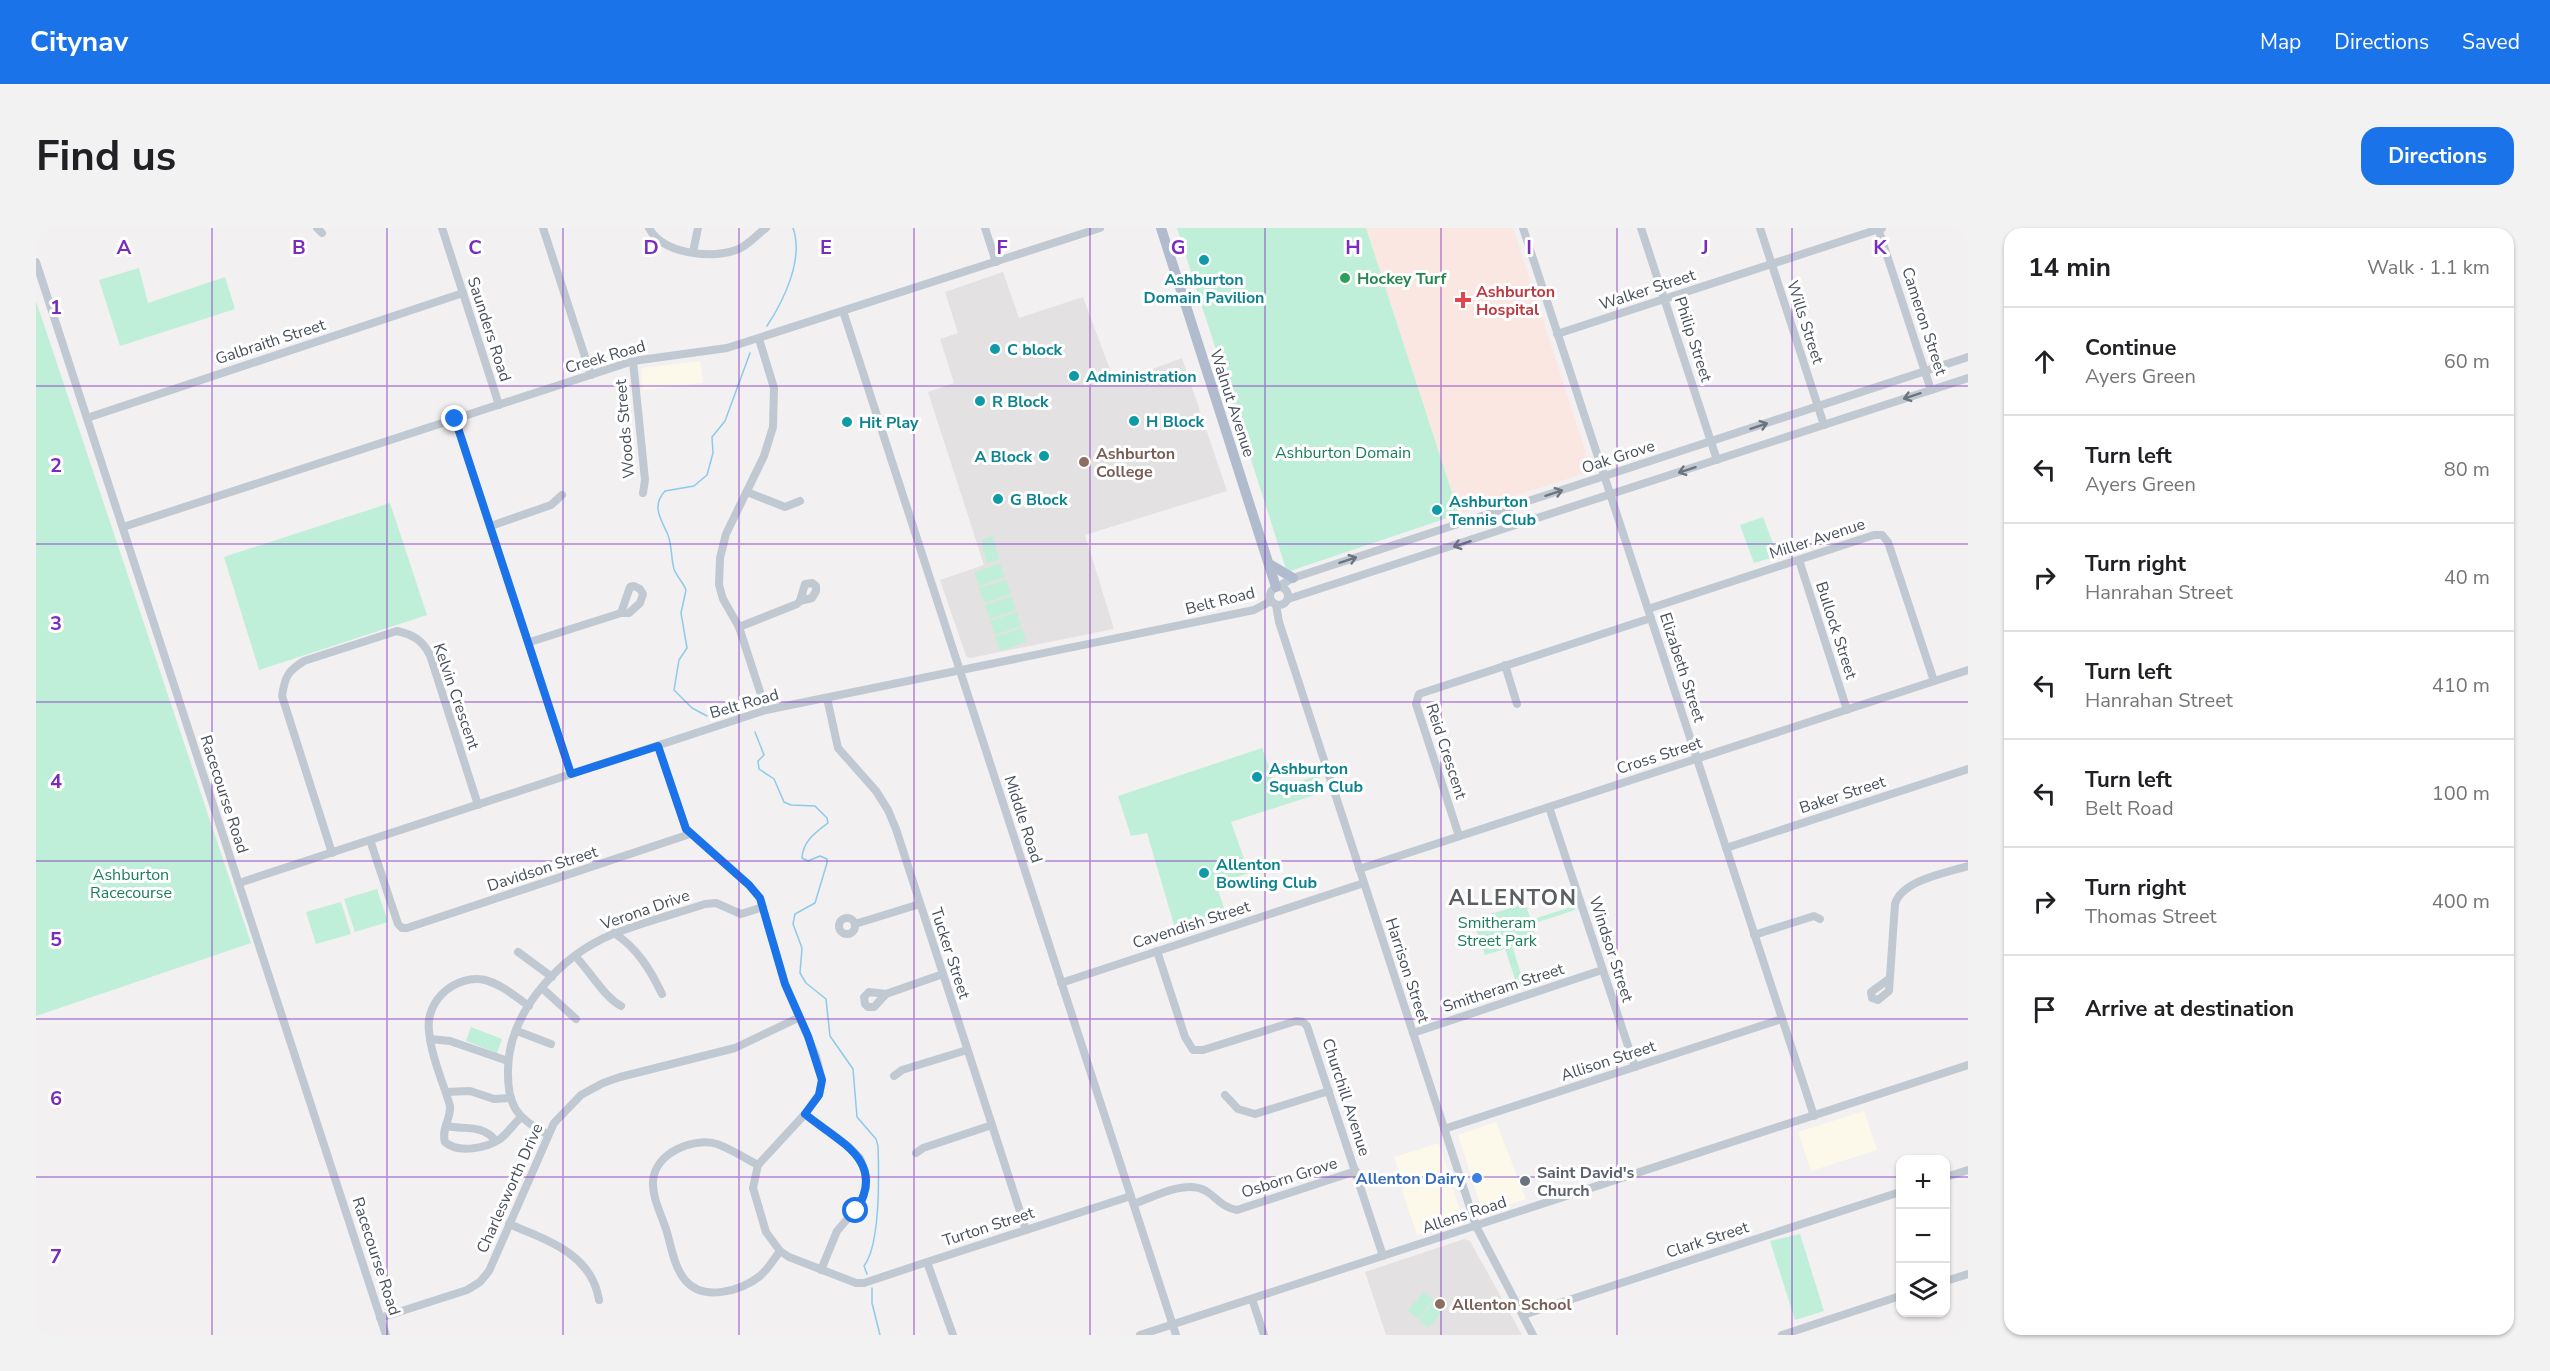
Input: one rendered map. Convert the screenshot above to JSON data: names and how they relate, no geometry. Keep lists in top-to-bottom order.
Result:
{
  "streets": {
    "main road": ["Walnut Avenue"],
    "street": [
      "Walker Street",
      "Cameron Street",
      "Wills Street",
      "Saunders Road",
      "Philip Street",
      "Galbraith Street",
      "Creek Road",
      "Woods Street",
      "Oak Grove",
      "Miller Avenue",
      "Belt Road",
      "Bullock Street",
      "Elizabeth Street",
      "Kelvin Crescent",
      "Reid Crescent",
      "Cross Street",
      "Racecourse Road",
      "Baker Street",
      "Middle Road",
      "Davidson Street",
      "Verona Drive",
      "Cavendish Street",
      "Windsor Street",
      "Tucker Street",
      "Harrison Street",
      "Smitheram Street",
      "Allison Street",
      "Churchill Avenue",
      "Osborn Grove",
      "Charlesworth Drive",
      "Allens Road",
      "Turton Street",
      "Clark Street"
    ]
  },
  "crossings": [
    ["Walker Street", "Cameron Street"],
    ["Walker Street", "Wills Street"],
    ["Walker Street", "Philip Street"],
    ["Walker Street", "Elizabeth Street"],
    ["Cameron Street", "Oak Grove"],
    ["Wills Street", "Oak Grove"],
    ["Saunders Road", "Galbraith Street"],
    ["Saunders Road", "Creek Road"],
    ["Philip Street", "Oak Grove"],
    ["Galbraith Street", "Racecourse Road"],
    ["Creek Road", "Woods Street"],
    ["Creek Road", "Racecourse Road"],
    ["Creek Road", "Middle Road"],
    ["Walnut Avenue", "Oak Grove"],
    ["Walnut Avenue", "Belt Road"],
    ["Walnut Avenue", "Harrison Street"],
    ["Oak Grove", "Belt Road"],
    ["Oak Grove", "Elizabeth Street"],
    ["Oak Grove", "Harrison Street"],
    ["Miller Avenue", "Bullock Street"],
    ["Miller Avenue", "Elizabeth Street"],
    ["Miller Avenue", "Reid Crescent"],
    ["Miller Avenue", "Cross Street"],
    ["Belt Road", "Kelvin Crescent"],
    ["Belt Road", "Racecourse Road"],
    ["Belt Road", "Middle Road"],
    ["Belt Road", "Davidson Street"],
    ["Belt Road", "Tucker Street"],
    ["Belt Road", "Harrison Street"],
    ["Bullock Street", "Cross Street"],
    ["Elizabeth Street", "Reid Crescent"],
    ["Elizabeth Street", "Cross Street"],
    ["Elizabeth Street", "Baker Street"],
    ["Elizabeth Street", "Allison Street"],
    ["Elizabeth Street", "Allens Road"],
    ["Reid Crescent", "Cross Street"],
    ["Cross Street", "Windsor Street"],
    ["Cross Street", "Harrison Street"],
    ["Racecourse Road", "Charlesworth Drive"],
    ["Middle Road", "Cavendish Street"],
    ["Middle Road", "Osborn Grove"],
    ["Middle Road", "Allens Road"],
    ["Middle Road", "Turton Street"],
    ["Cavendish Street", "Harrison Street"],
    ["Cavendish Street", "Churchill Avenue"],
    ["Windsor Street", "Smitheram Street"],
    ["Windsor Street", "Allison Street"],
    ["Tucker Street", "Turton Street"],
    ["Harrison Street", "Smitheram Street"],
    ["Harrison Street", "Allison Street"],
    ["Harrison Street", "Allens Road"],
    ["Harrison Street", "Clark Street"],
    ["Churchill Avenue", "Osborn Grove"],
    ["Churchill Avenue", "Allens Road"],
    ["Osborn Grove", "Turton Street"]
  ],
  "districts": ["ALLENTON"],
  "parks": ["Ashburton Domain", "Ashburton Racecourse", "Smitheram Street Park"],
  "places": {
    "other": [
      "Ashburton Domain Pavilion",
      "Hockey Turf",
      "C block",
      "Administration",
      "R Block",
      "H Block",
      "Hit Play",
      "A Block",
      "Ashburton College",
      "G Block",
      "Ashburton Tennis Club",
      "Ashburton Squash Club",
      "Allenton Bowling Club",
      "Allenton Dairy",
      "Saint David's Church",
      "Allenton School"
    ],
    "health": ["Ashburton Hospital"]
  },
  "page": {
    "header": "Citynav",
    "nav": ["Map", "Directions", "Saved"],
    "buttons": "Directions",
    "title": "Find us",
    "heading": ["14 min", "Walk · 1.1 km"],
    "list": [
      ["Continue", "Ayers Green", "60 m"],
      ["Turn left", "Ayers Green", "80 m"],
      ["Turn right", "Hanrahan Street", "40 m"],
      ["Turn left", "Hanrahan Street", "410 m"],
      ["Turn left", "Belt Road", "100 m"],
      ["Turn right", "Thomas Street", "400 m"],
      "Arrive at destination"
    ],
    "map_buttons": ["+", "−"]
  },
  "grid": {
    "columns": [
      "A",
      "B",
      "C",
      "D",
      "E",
      "F",
      "G",
      "H",
      "I",
      "J",
      "K"
    ],
    "rows": [
      "1",
      "2",
      "3",
      "4",
      "5",
      "6",
      "7"
    ]
  }
}
